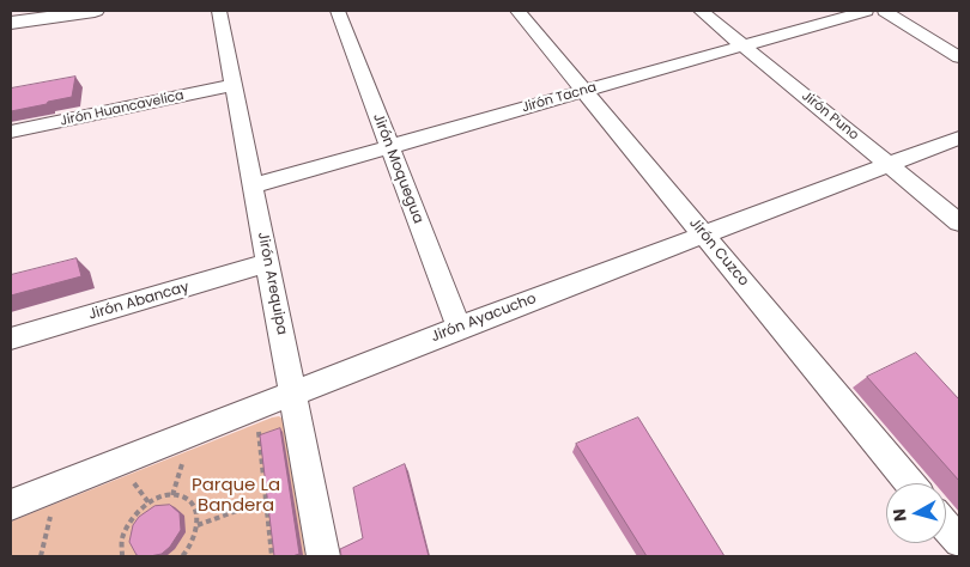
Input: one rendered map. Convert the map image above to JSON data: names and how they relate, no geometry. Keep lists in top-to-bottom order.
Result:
{
  "streets": {
    "street": [
      "Jirón Tacna",
      "Jirón Huancavelica",
      "Jirón Puno",
      "Jirón Moquegua",
      "Jirón Cuzco",
      "Jirón Arequipa",
      "Jirón Abancay",
      "Jirón Ayacucho"
    ]
  },
  "crossings": [
    ["Jirón Tacna", "Jirón Puno"],
    ["Jirón Tacna", "Jirón Moquegua"],
    ["Jirón Tacna", "Jirón Cuzco"],
    ["Jirón Tacna", "Jirón Arequipa"],
    ["Jirón Huancavelica", "Jirón Arequipa"],
    ["Jirón Puno", "Jirón Ayacucho"],
    ["Jirón Moquegua", "Jirón Ayacucho"],
    ["Jirón Cuzco", "Jirón Ayacucho"],
    ["Jirón Arequipa", "Jirón Abancay"],
    ["Jirón Arequipa", "Jirón Ayacucho"]
  ],
  "parks": ["Parque La Bandera"],
  "north": "left"
}
